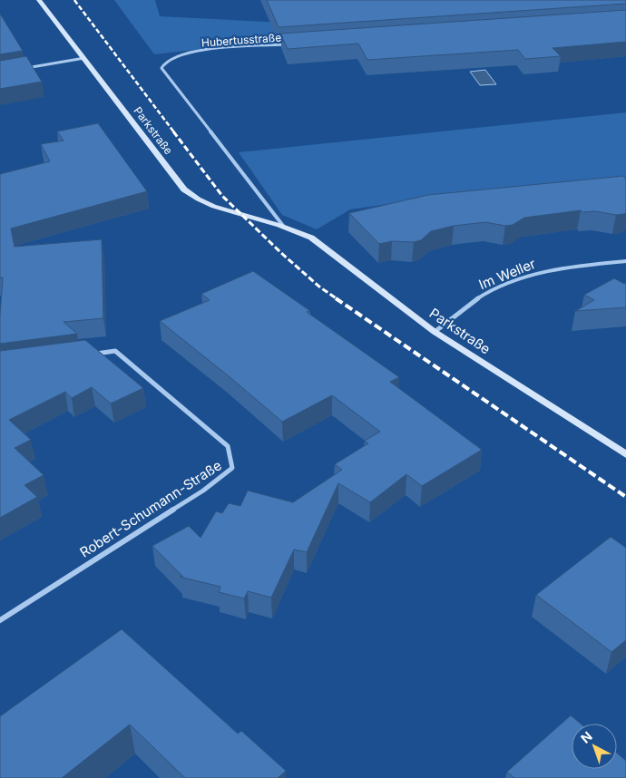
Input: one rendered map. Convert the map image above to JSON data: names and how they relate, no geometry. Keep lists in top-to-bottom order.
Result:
{
  "streets": {
    "street": [
      "Hubertusstraße",
      "Parkstraße",
      "Im Weller",
      "Robert-Schumann-Straße"
    ]
  },
  "crossings": [
    ["Hubertusstraße", "Parkstraße"],
    ["Parkstraße", "Im Weller"]
  ],
  "north": "top left"
}
